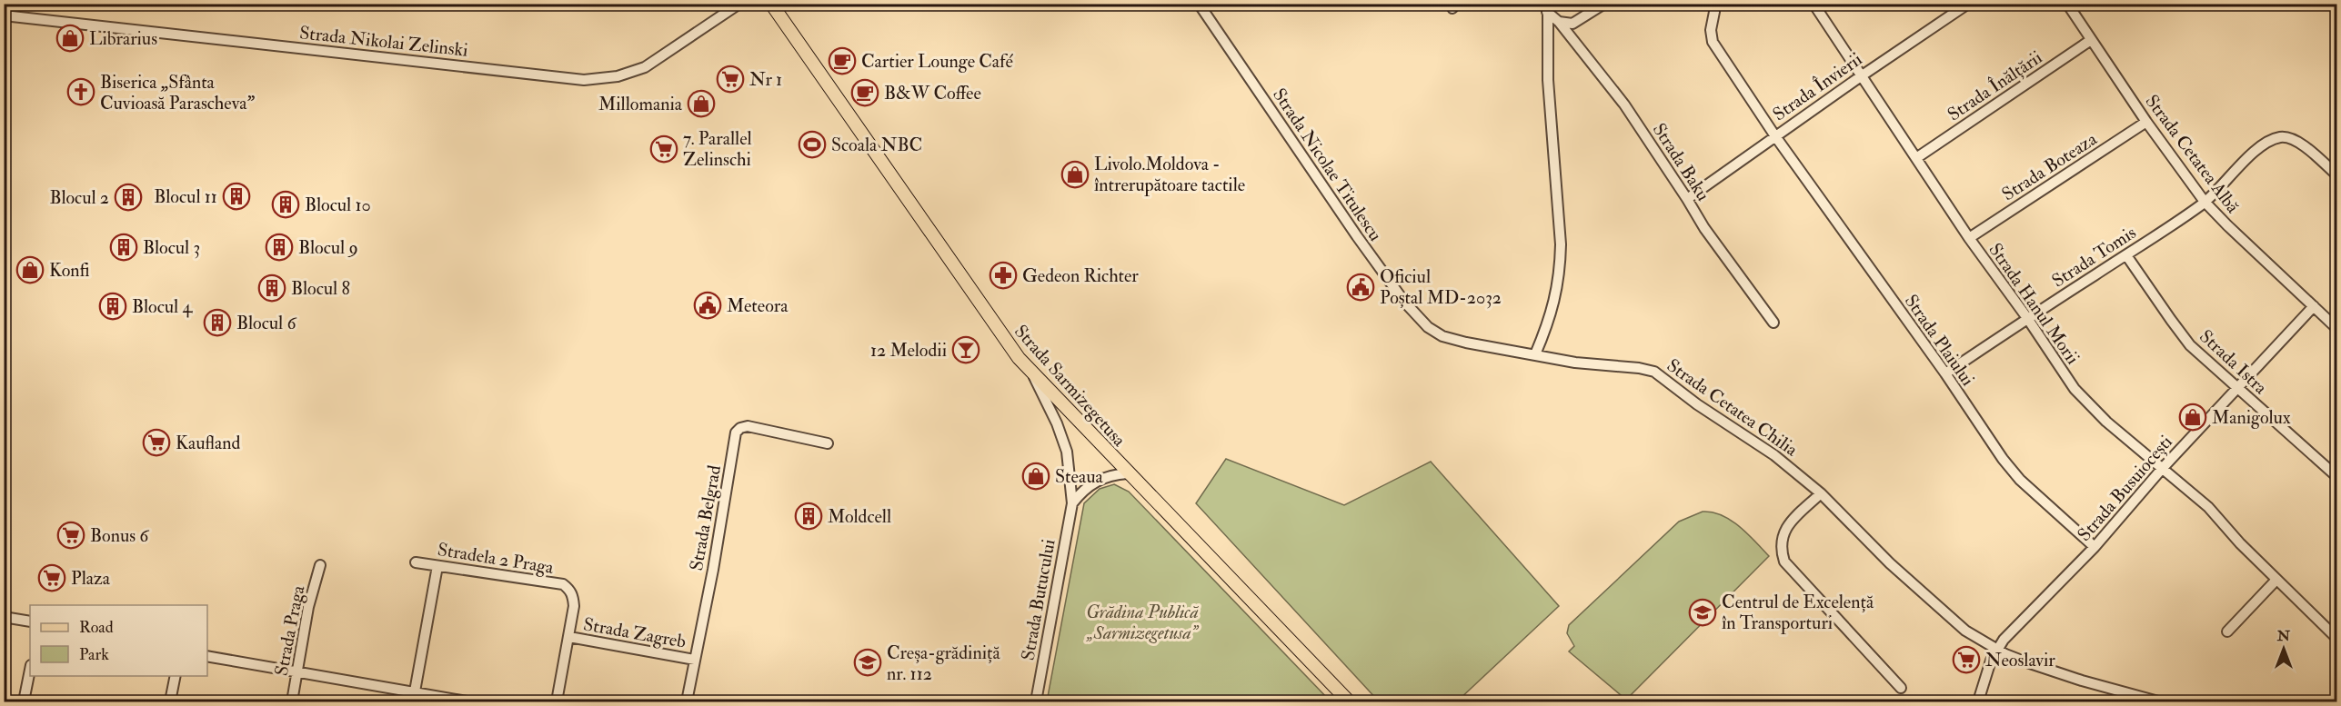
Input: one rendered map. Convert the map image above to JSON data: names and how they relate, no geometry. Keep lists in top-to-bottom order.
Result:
{
  "streets": {
    "main road": ["Strada Sarmizegetusa"],
    "street": [
      "Strada Nikolai Zelinski",
      "Strada Înălțării",
      "Strada Învierii",
      "Strada Cetatea Albă",
      "Strada Baku",
      "Strada Nicolae Titulescu",
      "Strada Boteaza",
      "Strada Tomis",
      "Strada Hanul Morii",
      "Strada Plaiului",
      "Strada Istra",
      "Strada Cetatea Chilia",
      "Strada Busuiocești",
      "Strada Belgrad",
      "Stradela 2 Praga",
      "Strada Butucului",
      "Strada Praga",
      "Strada Zagreb"
    ]
  },
  "crossings": [
    ["Strada Înălțării", "Strada Cetatea Albă"],
    ["Strada Înălțării", "Strada Hanul Morii"],
    ["Strada Învierii", "Strada Baku"],
    ["Strada Învierii", "Strada Hanul Morii"],
    ["Strada Învierii", "Strada Plaiului"],
    ["Strada Cetatea Albă", "Strada Boteaza"],
    ["Strada Cetatea Albă", "Strada Tomis"],
    ["Strada Cetatea Albă", "Strada Busuiocești"],
    ["Strada Nicolae Titulescu", "Strada Cetatea Chilia"],
    ["Strada Boteaza", "Strada Hanul Morii"],
    ["Strada Tomis", "Strada Hanul Morii"],
    ["Strada Tomis", "Strada Plaiului"],
    ["Strada Tomis", "Strada Istra"],
    ["Strada Hanul Morii", "Strada Busuiocești"],
    ["Strada Plaiului", "Strada Busuiocești"],
    ["Strada Istra", "Strada Busuiocești"],
    ["Strada Sarmizegetusa", "Strada Butucului"],
    ["Strada Cetatea Chilia", "Strada Busuiocești"],
    ["Strada Belgrad", "Strada Zagreb"],
    ["Stradela 2 Praga", "Strada Zagreb"]
  ],
  "parks": ["Grădina Publică „Sarmizegetusa”"],
  "places": {
    "shop": [
      "Librarius",
      "Millomania",
      "Livolo.Moldova - întrerupătoare tactile",
      "Konfi",
      "Manigolux",
      "Steaua"
    ],
    "cafe": ["Cartier Lounge Café", "B&W Coffee"],
    "supermarket": [
      "Nr 1",
      "7. Parallel Zelinschi",
      "Kaufland",
      "Bonus 6",
      "Plaza",
      "Neoslavir"
    ],
    "church": ["Biserica „Sfânta Cuvioasă Parascheva”"],
    "sports": ["Scoala NBC"],
    "building": [
      "Blocul 11",
      "Blocul 2",
      "Blocul 10",
      "Blocul 3",
      "Blocul 9",
      "Blocul 8",
      "Blocul 4",
      "Blocul 6",
      "Moldcell"
    ],
    "pharmacy": ["Gedeon Richter"],
    "public building": ["Oficiul Poștal MD-2032", "Meteora"],
    "bar": ["12 Melodii"],
    "school or university": ["Centrul de Excelență în Transporturi", "Creșa-grădiniță nr. 112"]
  },
  "legend": ["Road", "Park"],
  "north": "top"
}
